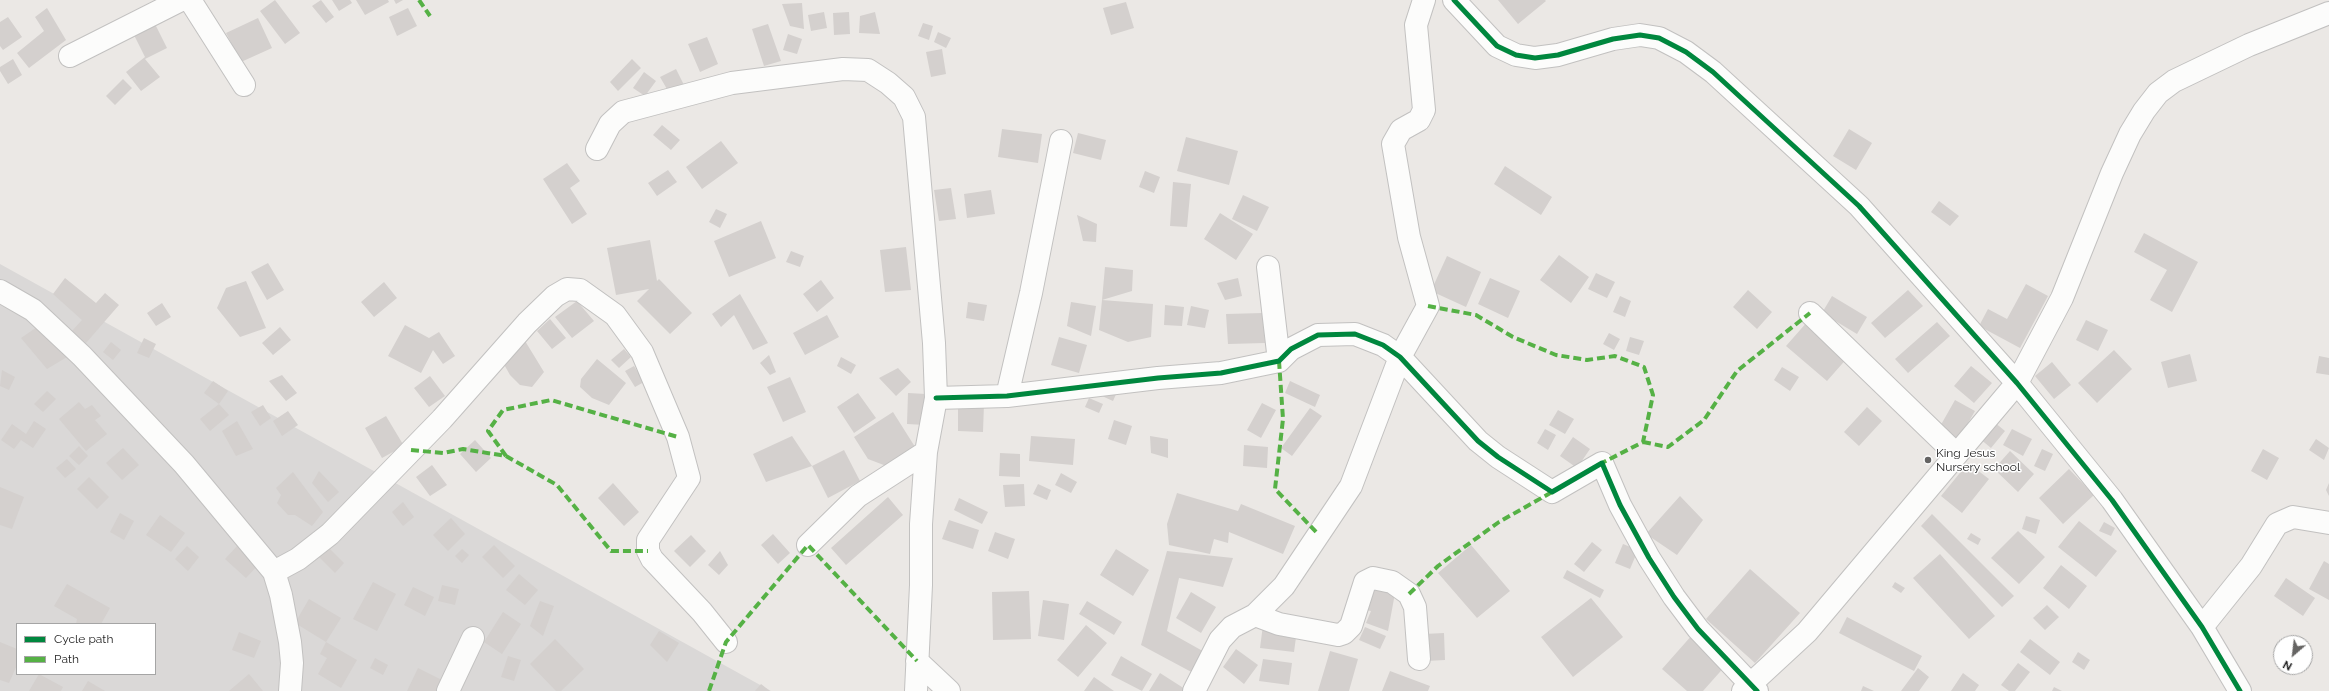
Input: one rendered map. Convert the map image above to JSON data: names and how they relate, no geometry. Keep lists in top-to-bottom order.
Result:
{
  "places": ["King Jesus Nursery school"],
  "legend": ["Cycle path", "Path"],
  "north": "bottom left"
}
